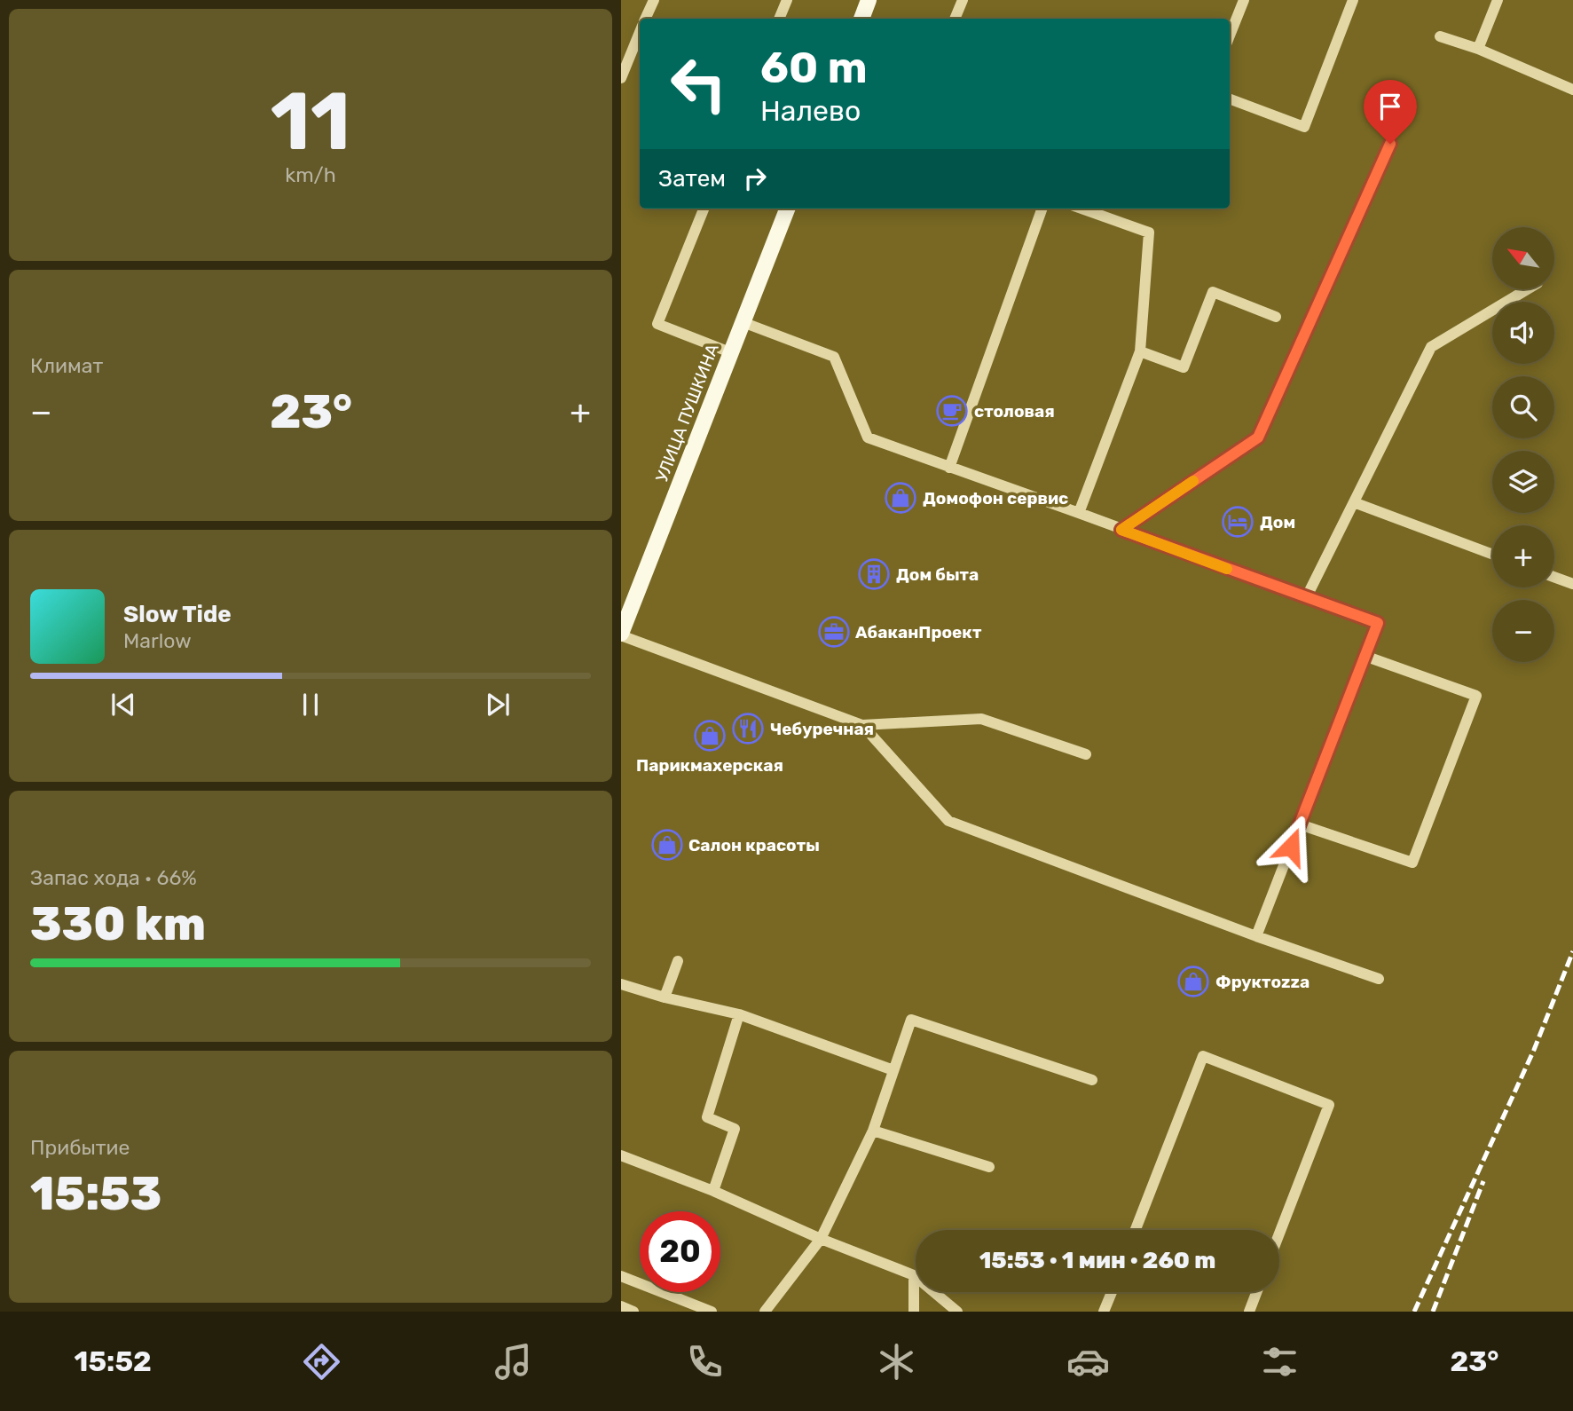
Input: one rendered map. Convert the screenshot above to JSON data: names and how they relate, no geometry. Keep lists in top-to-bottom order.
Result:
{
  "streets": {
    "main road": ["УЛИЦА ПУШКИНА"]
  },
  "places": {
    "cafe": ["столовая"],
    "shop": [
      "Домофон сервис",
      "Парикмахерская",
      "Салон красоты",
      "Фруктоzzа"
    ],
    "hotel": ["Дом"],
    "building": ["Дом быта"],
    "office": ["АбаканПроект"],
    "restaurant": ["Чебуречная"]
  },
  "north": "top left",
  "page": {
    "tile": [
      ["11", "km/h"],
      "Климат",
      ["Запас хода · 66%", "330 km"],
      ["Прибытие", "15:53"]
    ],
    "turn": ["60 m", "Налево"],
    "then": "Затем",
    "map_buttons": ["+", "−"],
    "heat": ["−", "23°", "+"],
    "song": ["Slow Tide", "Marlow"],
    "limit": "20",
    "trip": "15:53 · 1 мин · 260 m",
    "tabs": ["15:52", "23°"]
  }
}
